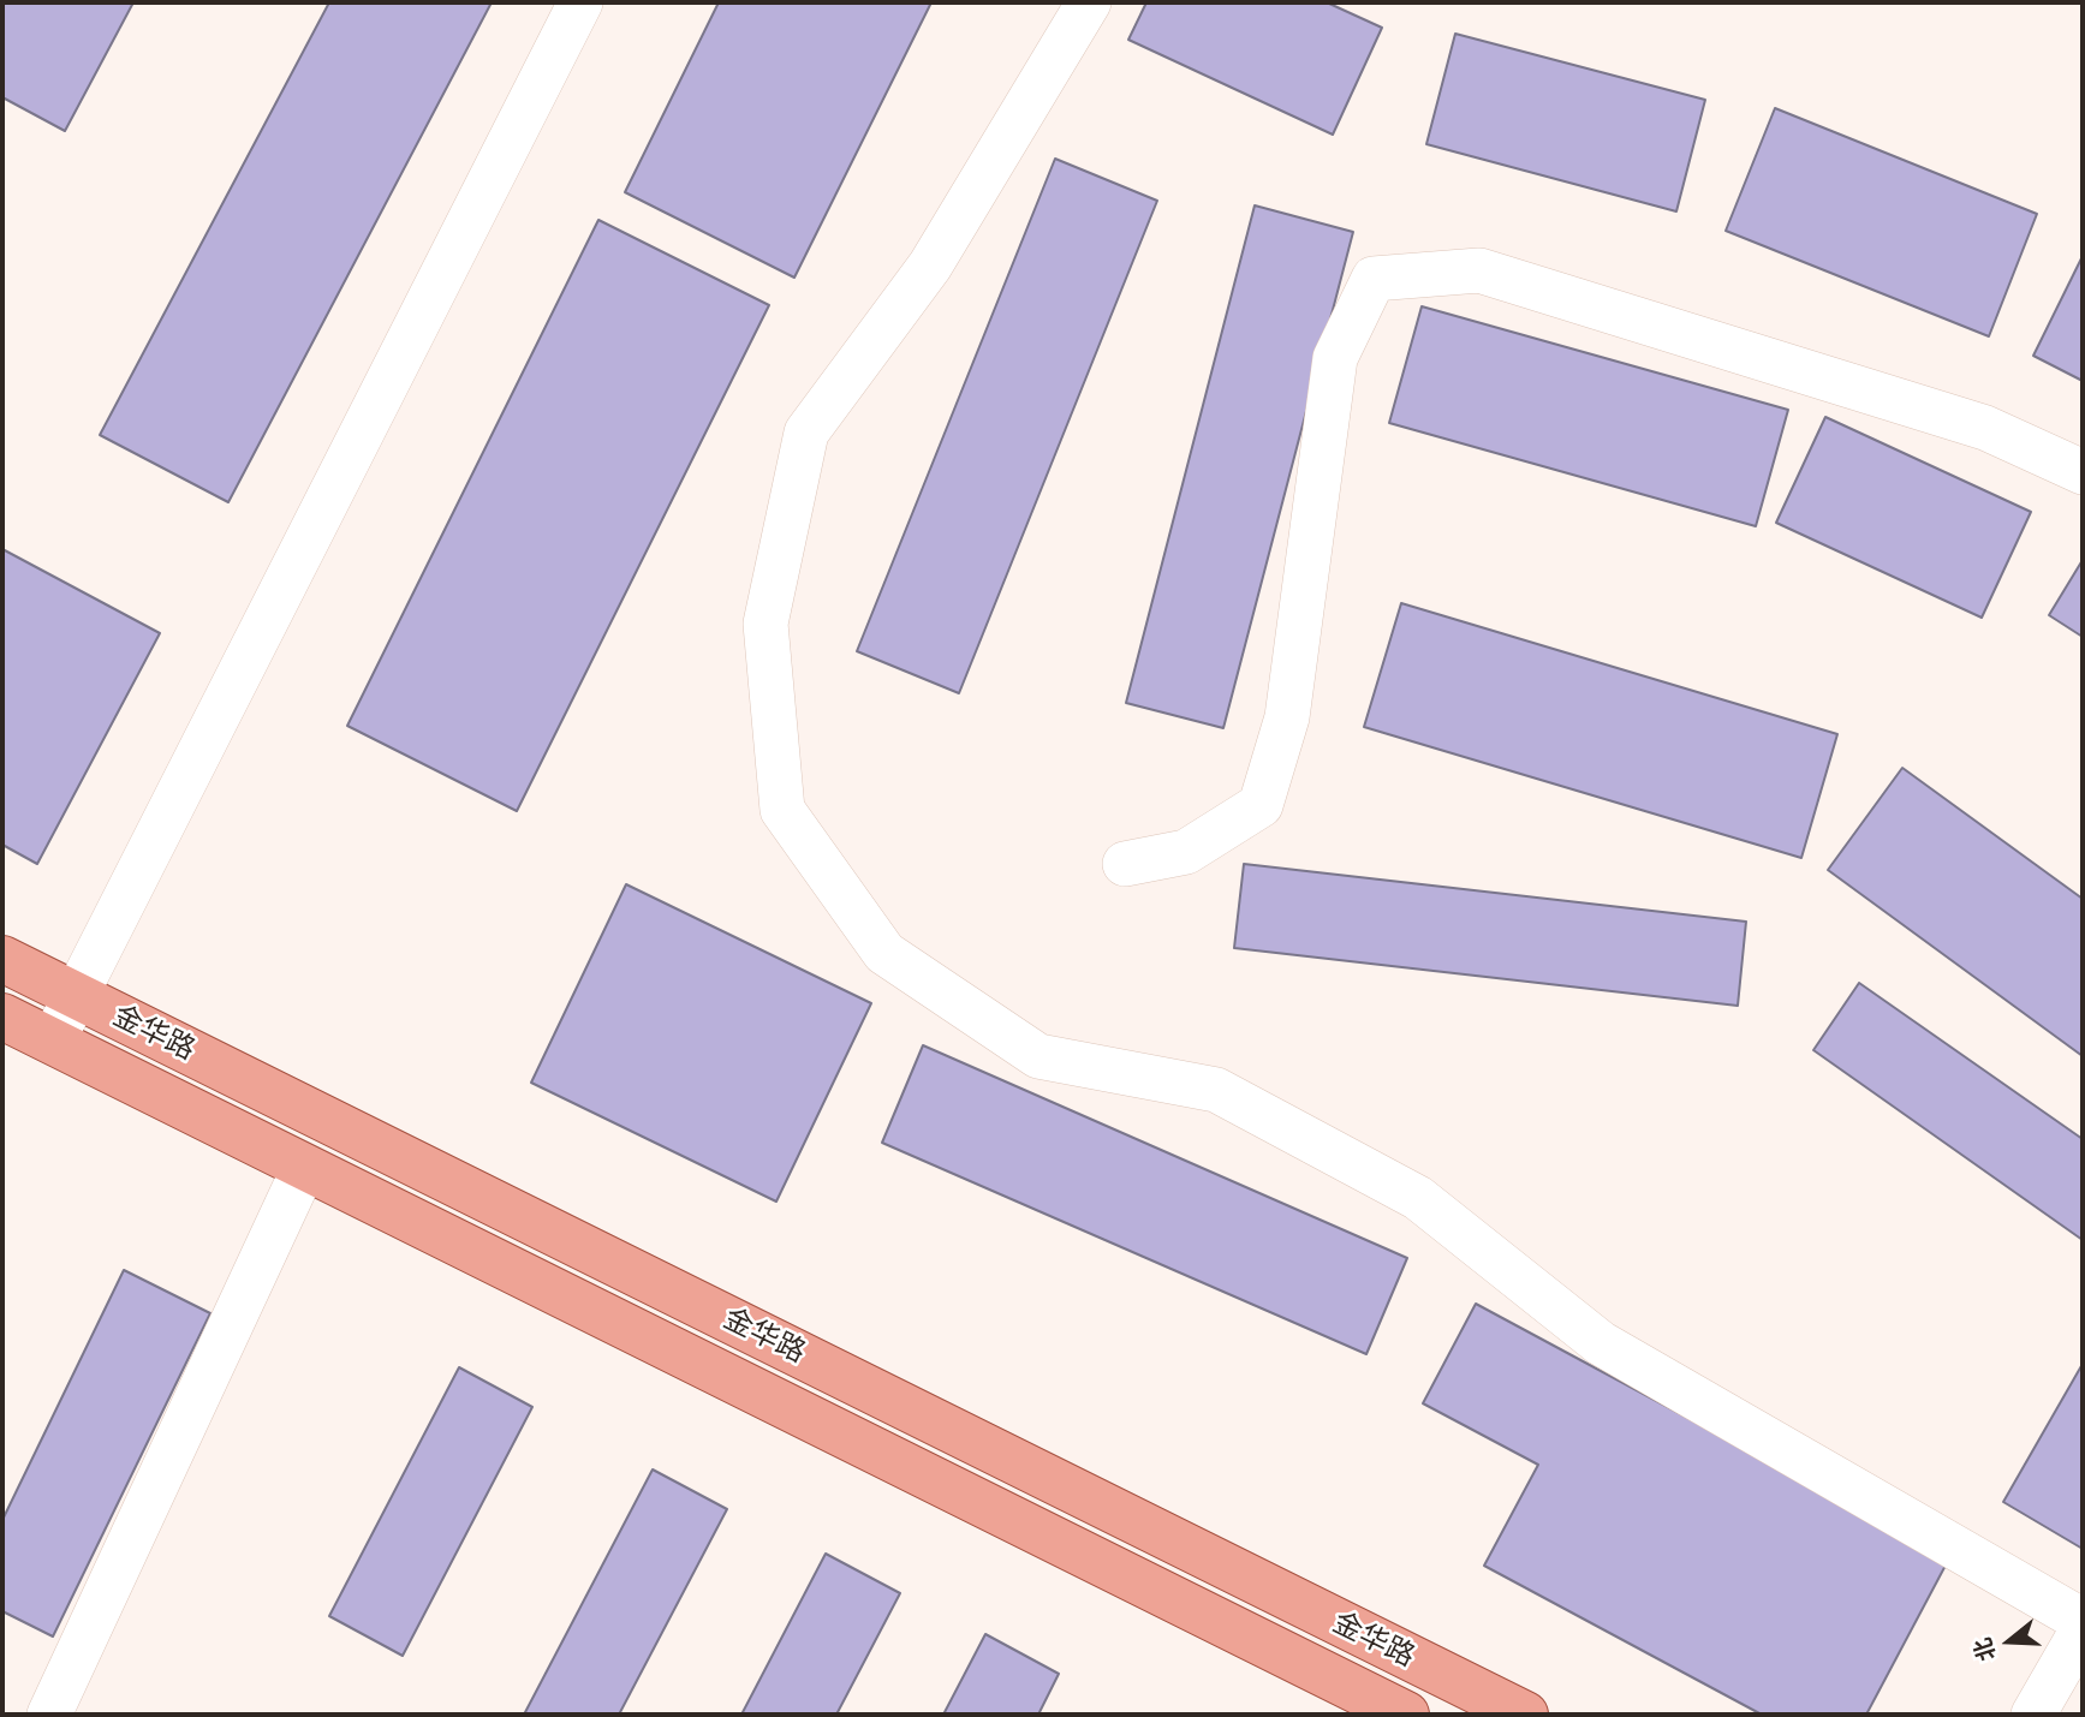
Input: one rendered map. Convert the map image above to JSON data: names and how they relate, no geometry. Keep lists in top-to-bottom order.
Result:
{
  "streets": {
    "main road": ["金华路"]
  },
  "north": "left"
}
